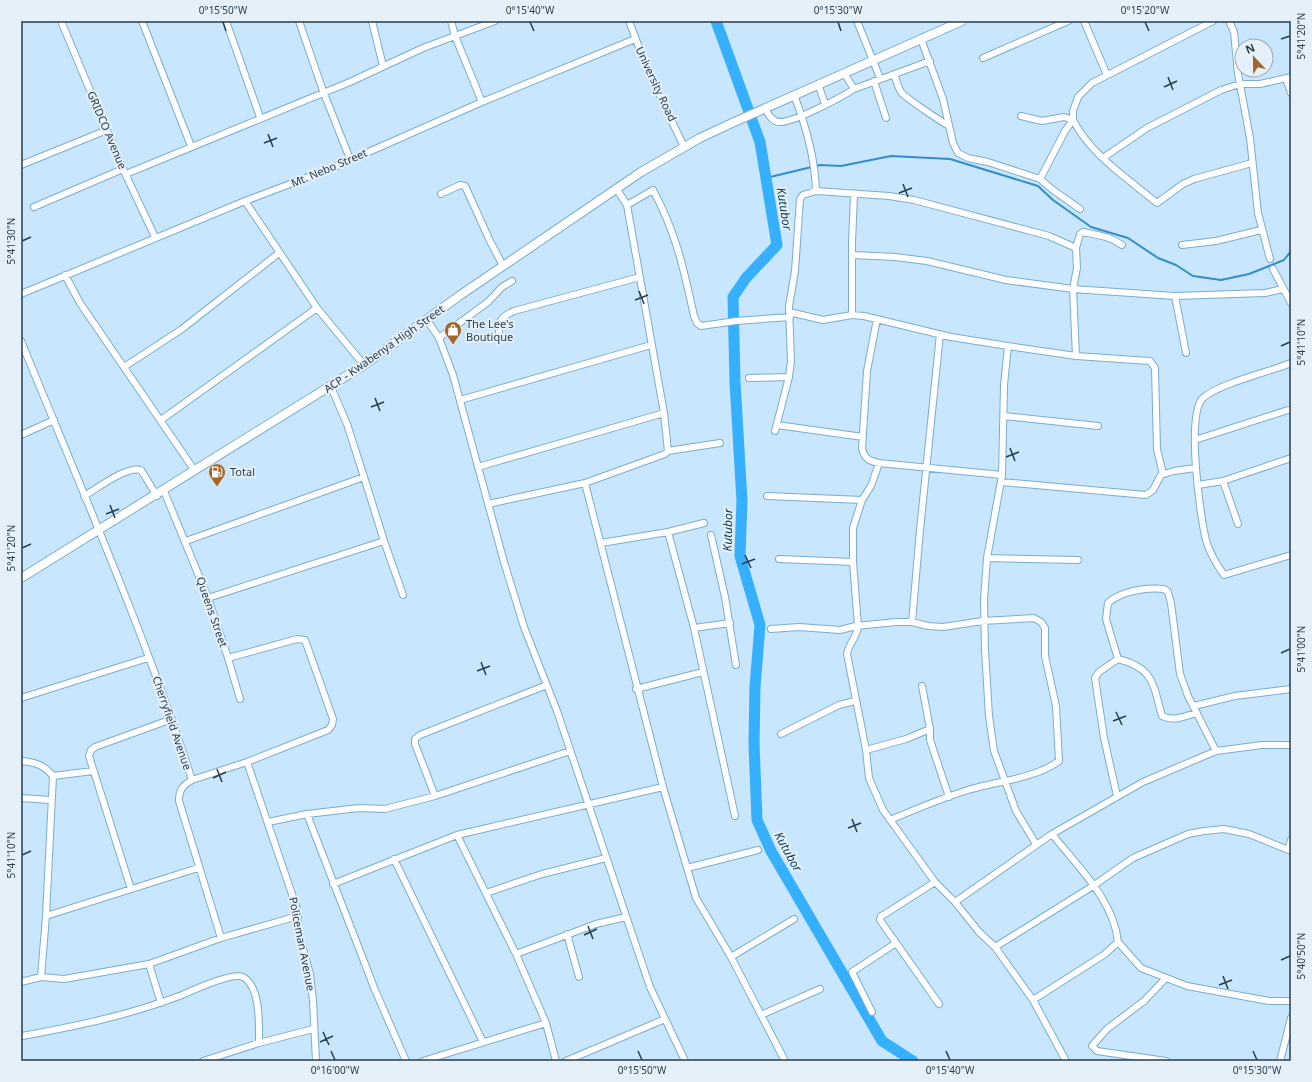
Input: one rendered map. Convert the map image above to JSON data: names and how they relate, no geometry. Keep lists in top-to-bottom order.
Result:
{
  "streets": {
    "main road": ["ACP - Kwabenya High Street"],
    "street": [
      "University Road",
      "GRIDCO Avenue",
      "Mt. Nebo Street",
      "Queens Street",
      "Cherryfield Avenue",
      "Policeman Avenue"
    ]
  },
  "crossings": [
    ["University Road", "Mt. Nebo Street"],
    ["University Road", "ACP - Kwabenya High Street"],
    ["GRIDCO Avenue", "Mt. Nebo Street"],
    ["ACP - Kwabenya High Street", "Queens Street"],
    ["ACP - Kwabenya High Street", "Cherryfield Avenue"],
    ["Queens Street", "Cherryfield Avenue"],
    ["Queens Street", "Policeman Avenue"]
  ],
  "water": ["Kutubor"],
  "places": {
    "shop": ["The Lee's Boutique"],
    "fuel station": ["Total"]
  },
  "north": "top",
  "coordinates": [
    "0°15'50\"W",
    "0°15'40\"W",
    "0°15'30\"W",
    "0°15'20\"W",
    "5°41'20\"N",
    "5°41'30\"N",
    "5°41'10\"N",
    "5°41'00\"N",
    "5°40'50\"N",
    "0°16'00\"W"
  ]
}
